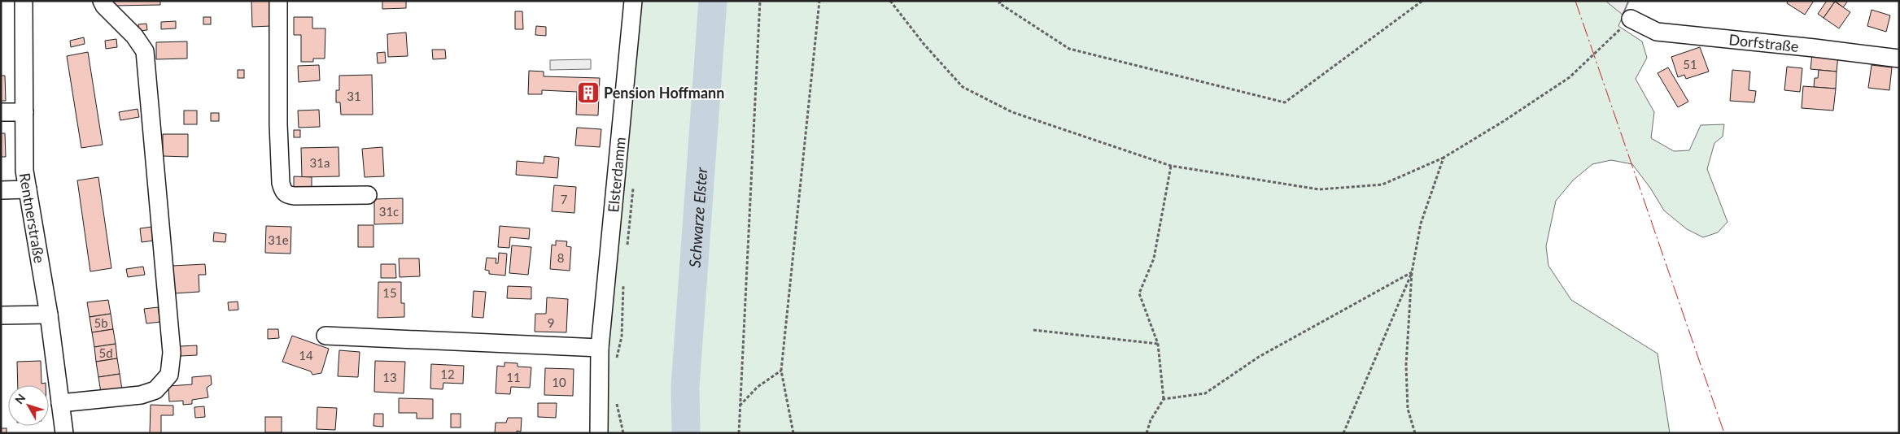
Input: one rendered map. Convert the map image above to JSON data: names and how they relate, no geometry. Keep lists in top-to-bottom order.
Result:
{
  "streets": {
    "street": ["Dorfstraße", "Elsterdamm", "Rentnerstraße"]
  },
  "water": ["Schwarze Elster"],
  "places": {
    "building": ["Pension Hoffmann"]
  },
  "house_numbers": [
    "51",
    "31",
    "31a",
    "7",
    "31c",
    "31e",
    "8",
    "15",
    "5b",
    "9",
    "5d",
    "14",
    "12",
    "13",
    "11",
    "10"
  ],
  "north": "top left"
}
